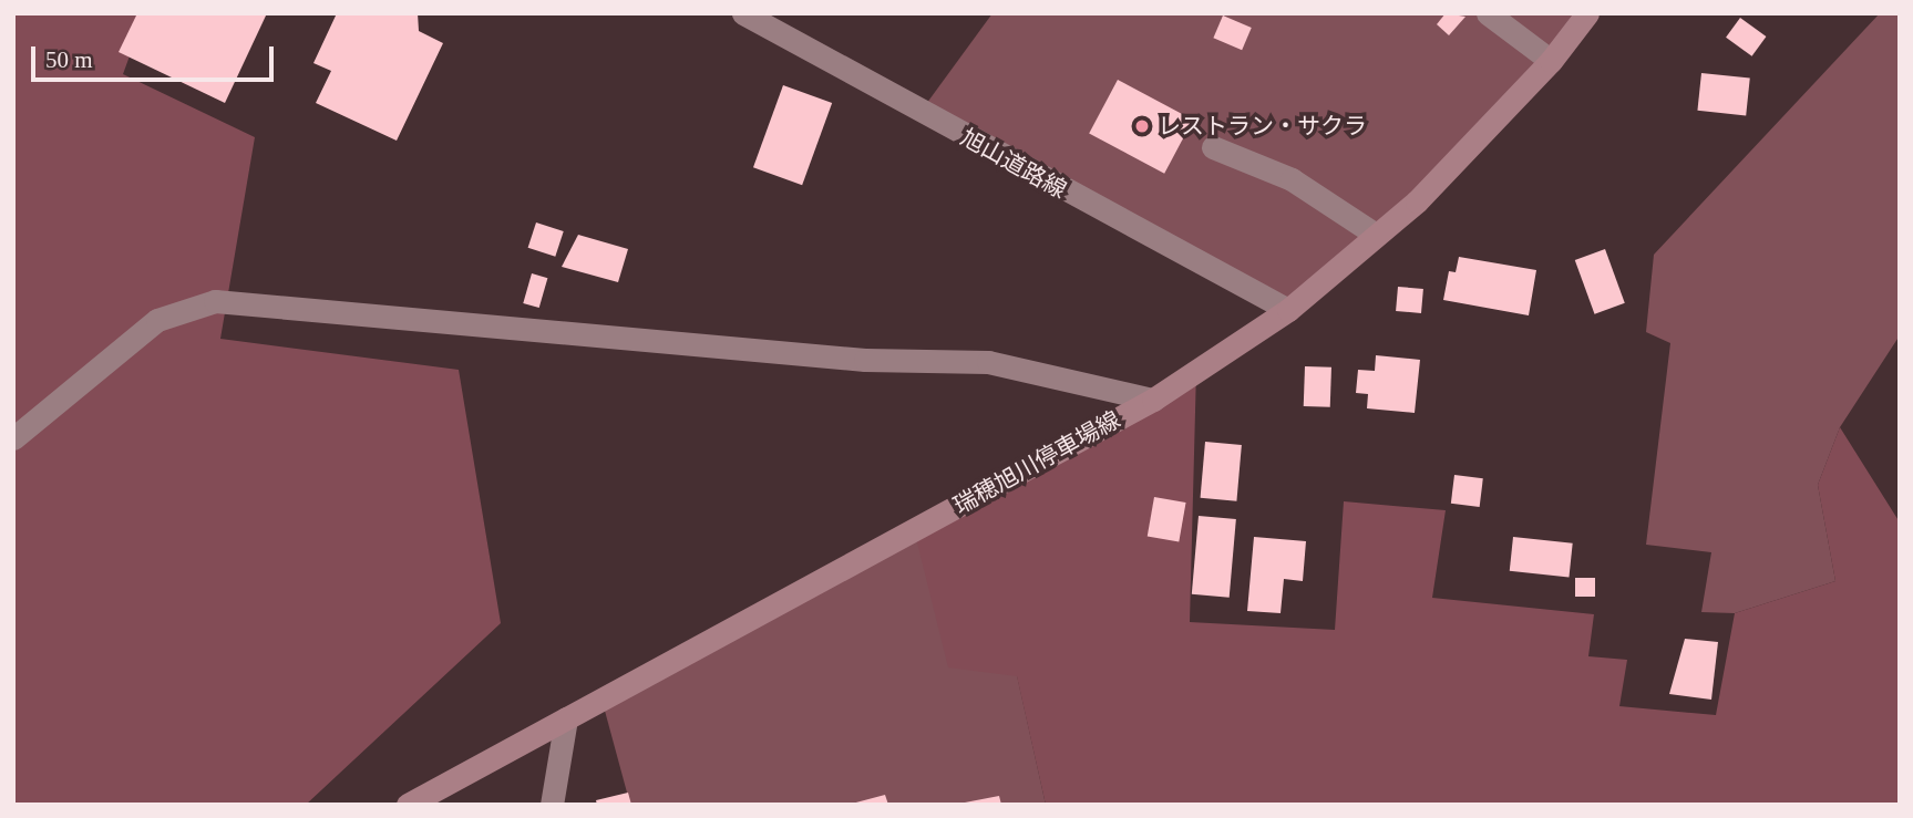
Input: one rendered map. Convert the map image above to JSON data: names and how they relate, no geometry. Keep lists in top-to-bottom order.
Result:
{
  "streets": {
    "main road": ["瑞穂旭川停車場線"],
    "street": ["旭山道路線"]
  },
  "crossings": [
    ["旭山道路線", "瑞穂旭川停車場線"]
  ],
  "places": ["レストラン・サクラ"],
  "scale_bar": "50 m"
}
